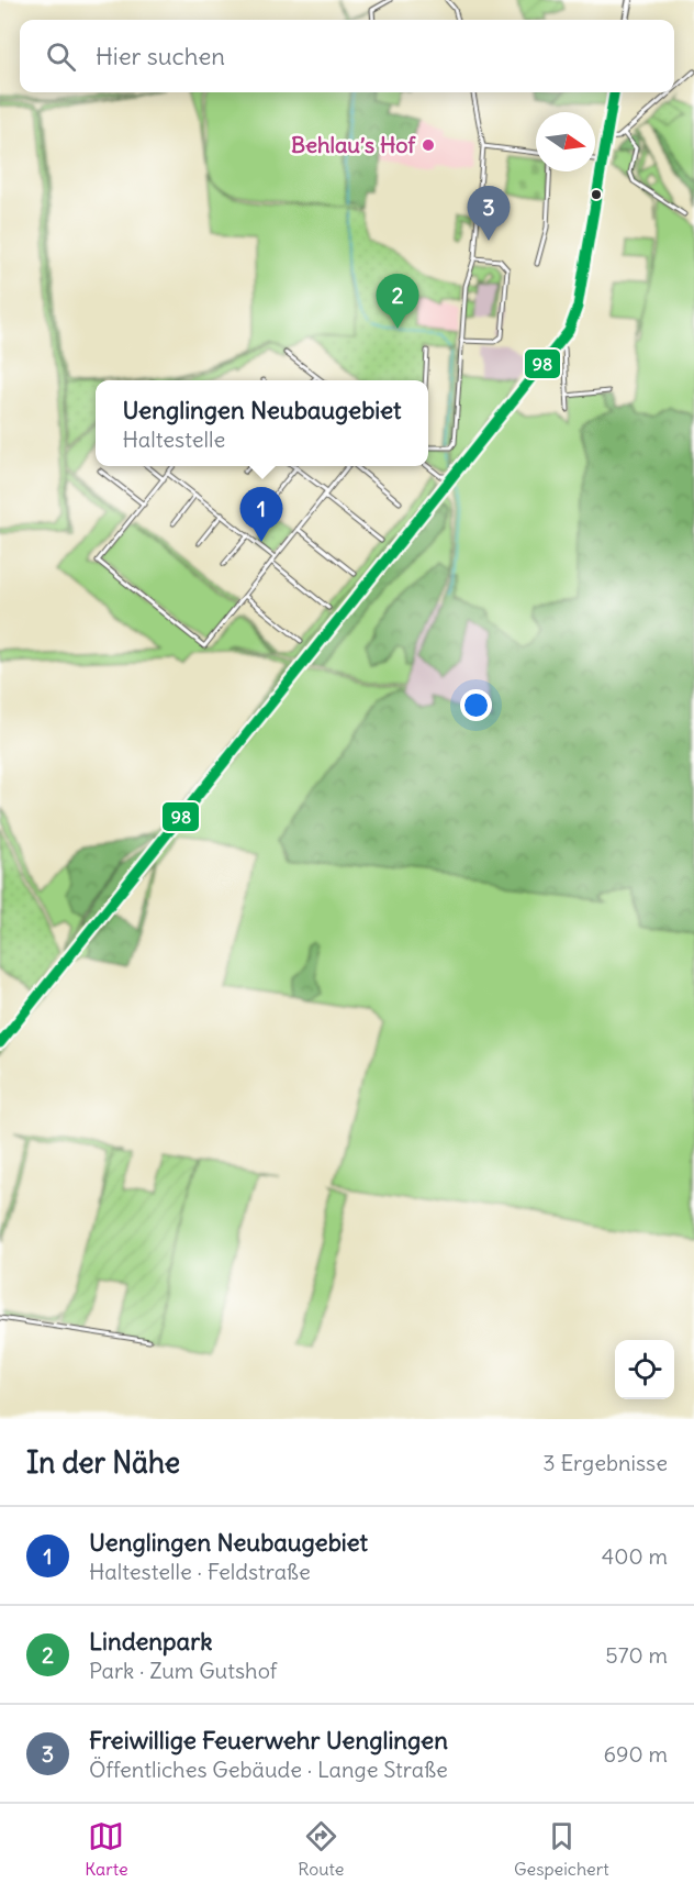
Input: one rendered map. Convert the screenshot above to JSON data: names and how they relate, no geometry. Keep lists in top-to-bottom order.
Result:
{
  "places": ["Behlau’s Hof"],
  "lines": ["transit line 98"],
  "north": "right",
  "page": {
    "search": "Hier suchen",
    "pins": ["3", "2", "1"],
    "popup": ["Uenglingen Neubaugebiet", "Haltestelle"],
    "heading": ["In der Nähe", "3 Ergebnisse"],
    "list": [
      {
        "mark": "1",
        "name": "Uenglingen Neubaugebiet",
        "note": "Haltestelle · Feldstraße",
        "value": "400 m"
      },
      {
        "mark": "2",
        "name": "Lindenpark",
        "note": "Park · Zum Gutshof",
        "value": "570 m"
      },
      {
        "mark": "3",
        "name": "Freiwillige Feuerwehr Uenglingen",
        "note": "Öffentliches Gebäude · Lange Straße",
        "value": "690 m"
      }
    ],
    "nav": ["Karte", "Route", "Gespeichert"]
  }
}
